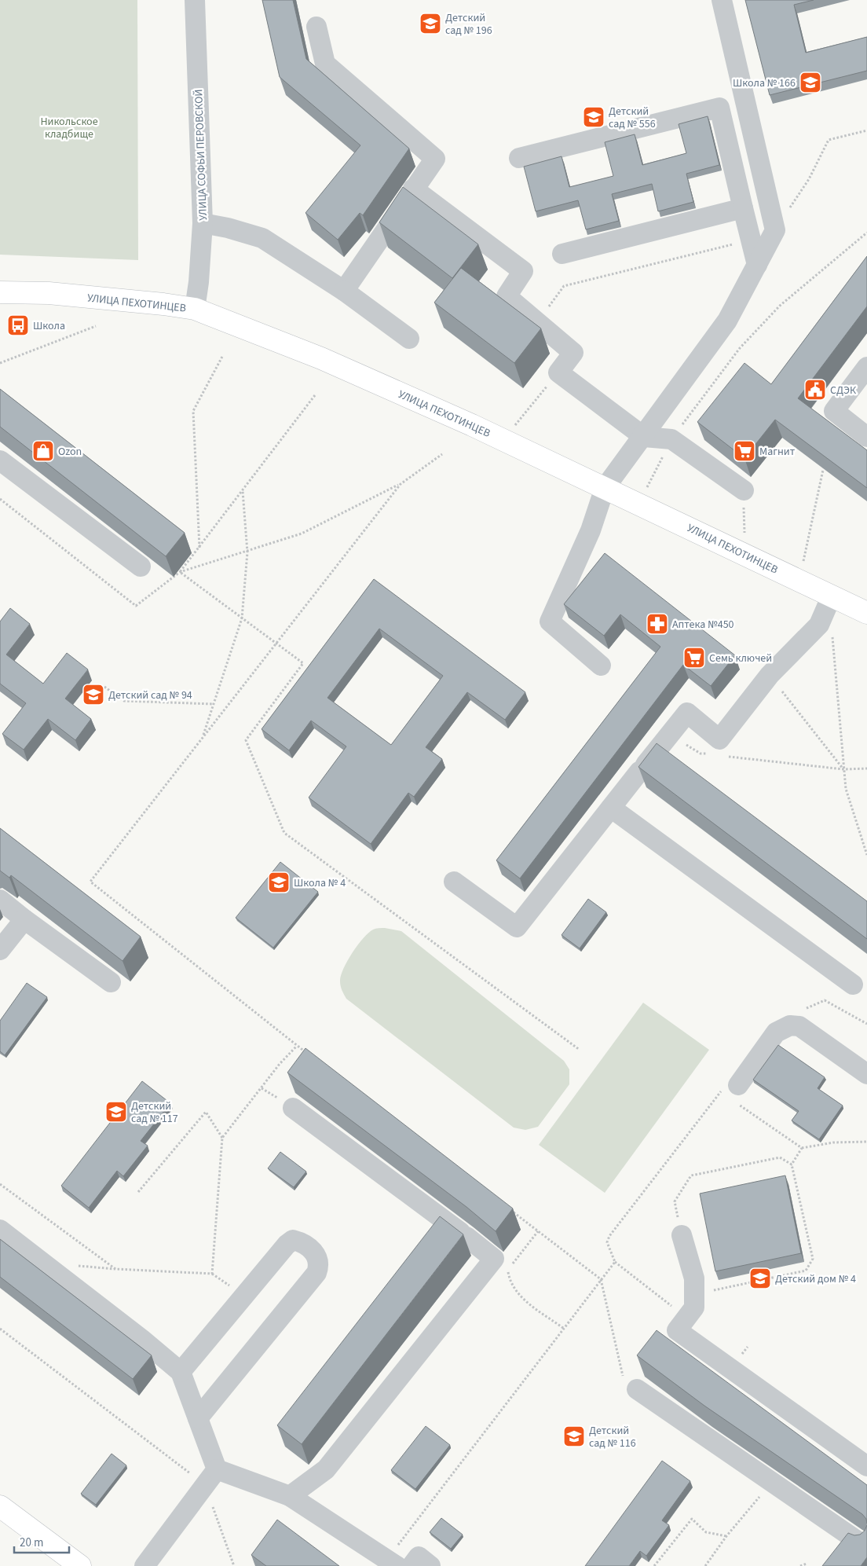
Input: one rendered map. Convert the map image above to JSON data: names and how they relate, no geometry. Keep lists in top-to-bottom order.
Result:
{
  "streets": {
    "main road": ["УЛИЦА ПЕХОТИНЦЕВ"],
    "street": ["УЛИЦА СОФЬИ ПЕРОВСКОЙ"]
  },
  "crossings": [
    ["УЛИЦА СОФЬИ ПЕРОВСКОЙ", "УЛИЦА ПЕХОТИНЦЕВ"]
  ],
  "parks": ["Никольское кладбище"],
  "places": {
    "school or university": [
      "Детский сад № 196",
      "Школа № 166",
      "Детский сад № 556",
      "Детский сад № 94",
      "Школа № 4",
      "Детский сад № 117",
      "Детский дом № 4",
      "Детский сад № 116"
    ],
    "bus stop": ["Школа"],
    "public building": ["СДЭК"],
    "shop": ["Ozon"],
    "supermarket": ["Магнит", "Семь ключей"],
    "pharmacy": ["Аптека №450"]
  },
  "scale_bar": "20 m"
}
